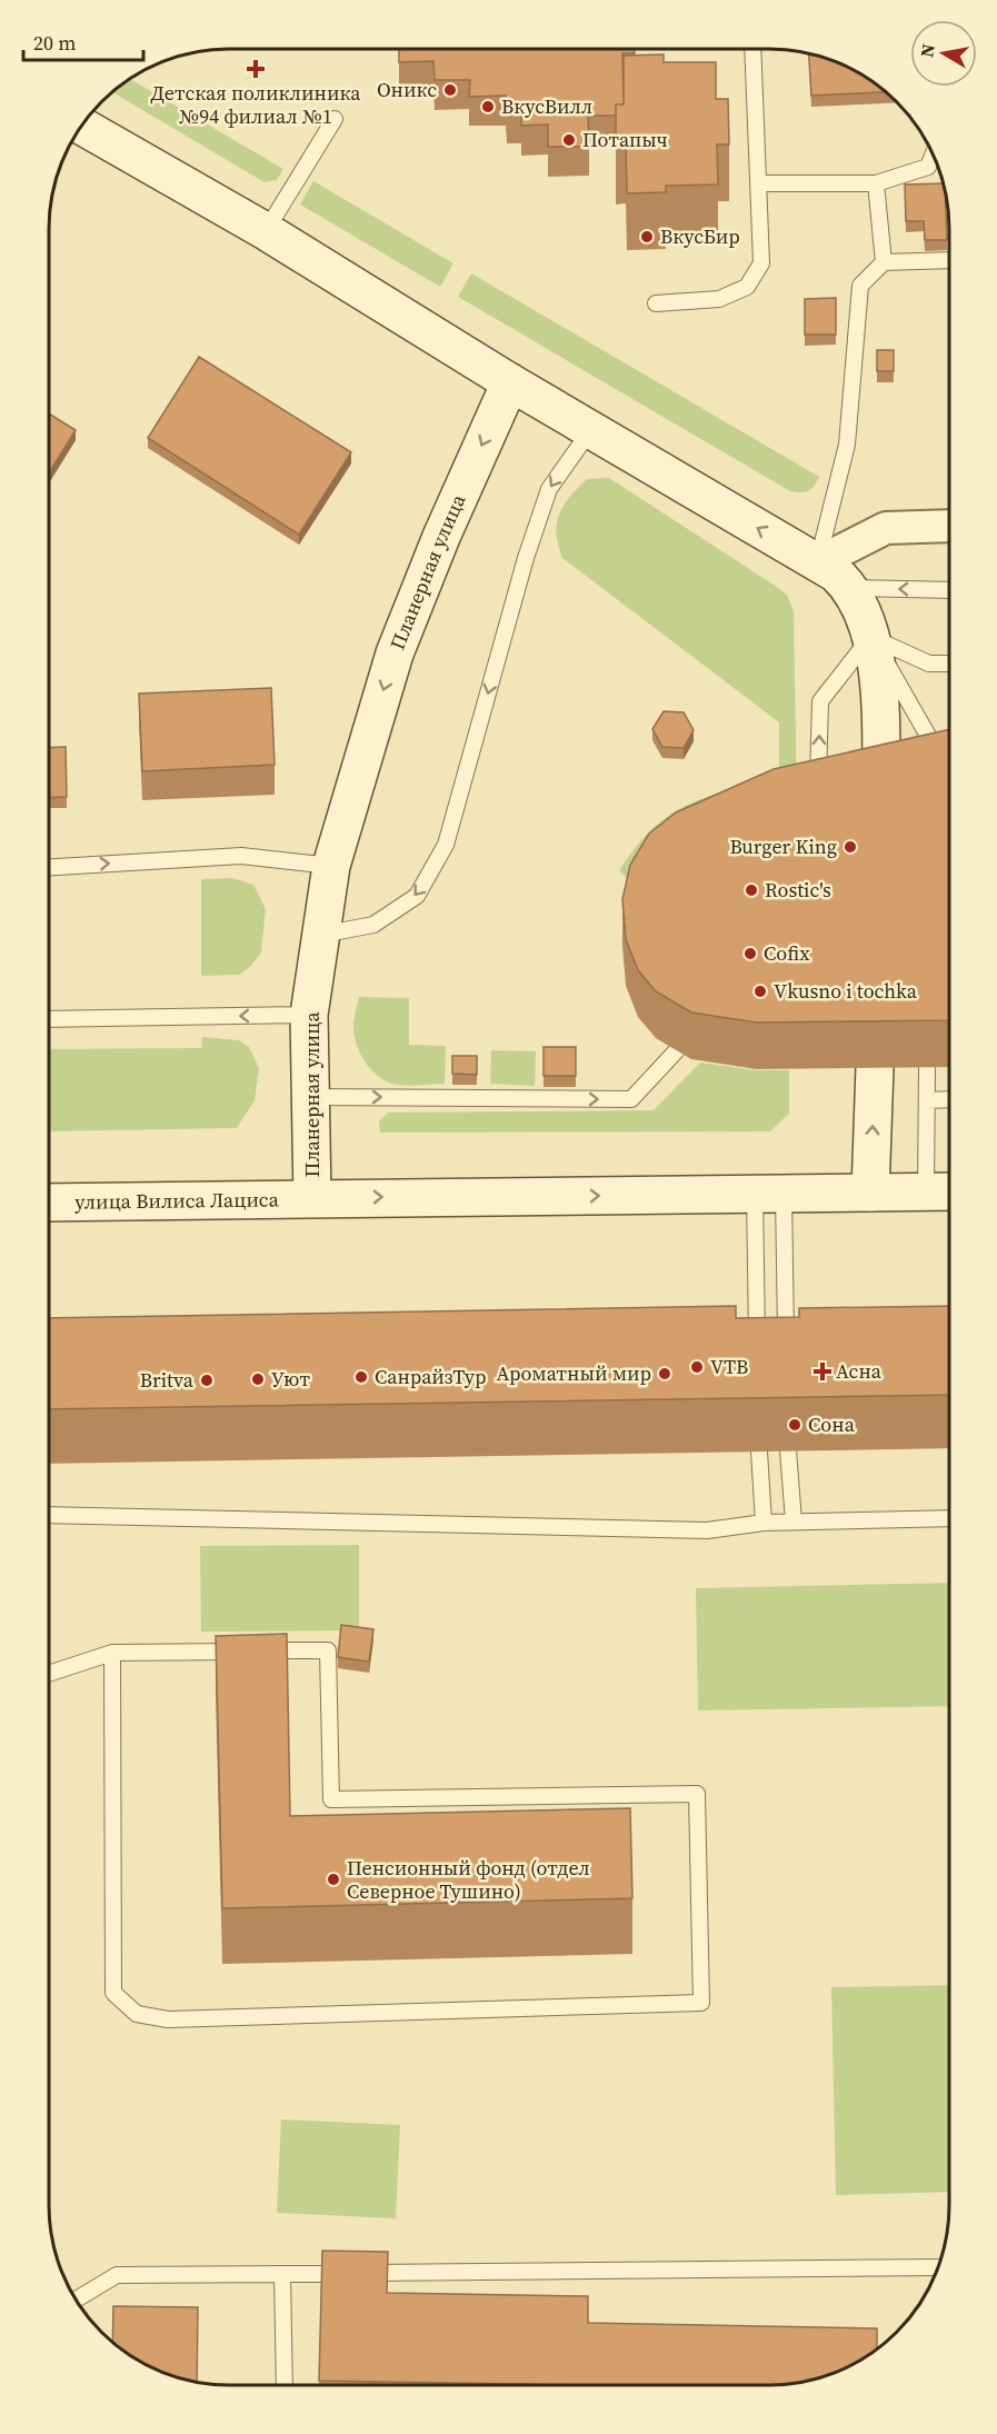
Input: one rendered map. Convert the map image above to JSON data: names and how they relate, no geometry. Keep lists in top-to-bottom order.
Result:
{
  "streets": {
    "main road": ["Планерная улица", "улица Вилиса Лациса"]
  },
  "crossings": [
    ["Планерная улица", "улица Вилиса Лациса"]
  ],
  "places": {
    "health": ["Детская поликлиника №94 филиал №1", "Асна"],
    "other": [
      "Оникс",
      "ВкусВилл",
      "Потапыч",
      "ВкусБир",
      "Burger King",
      "Rostic's",
      "Cofix",
      "Vkusno i tochka",
      "VTB",
      "Ароматный мир",
      "СанрайзТур",
      "Уют",
      "Britva",
      "Сона",
      "Пенсионный фонд (отдел Северное Тушино)"
    ]
  },
  "scale_bar": "20 m",
  "north": "left"
}
